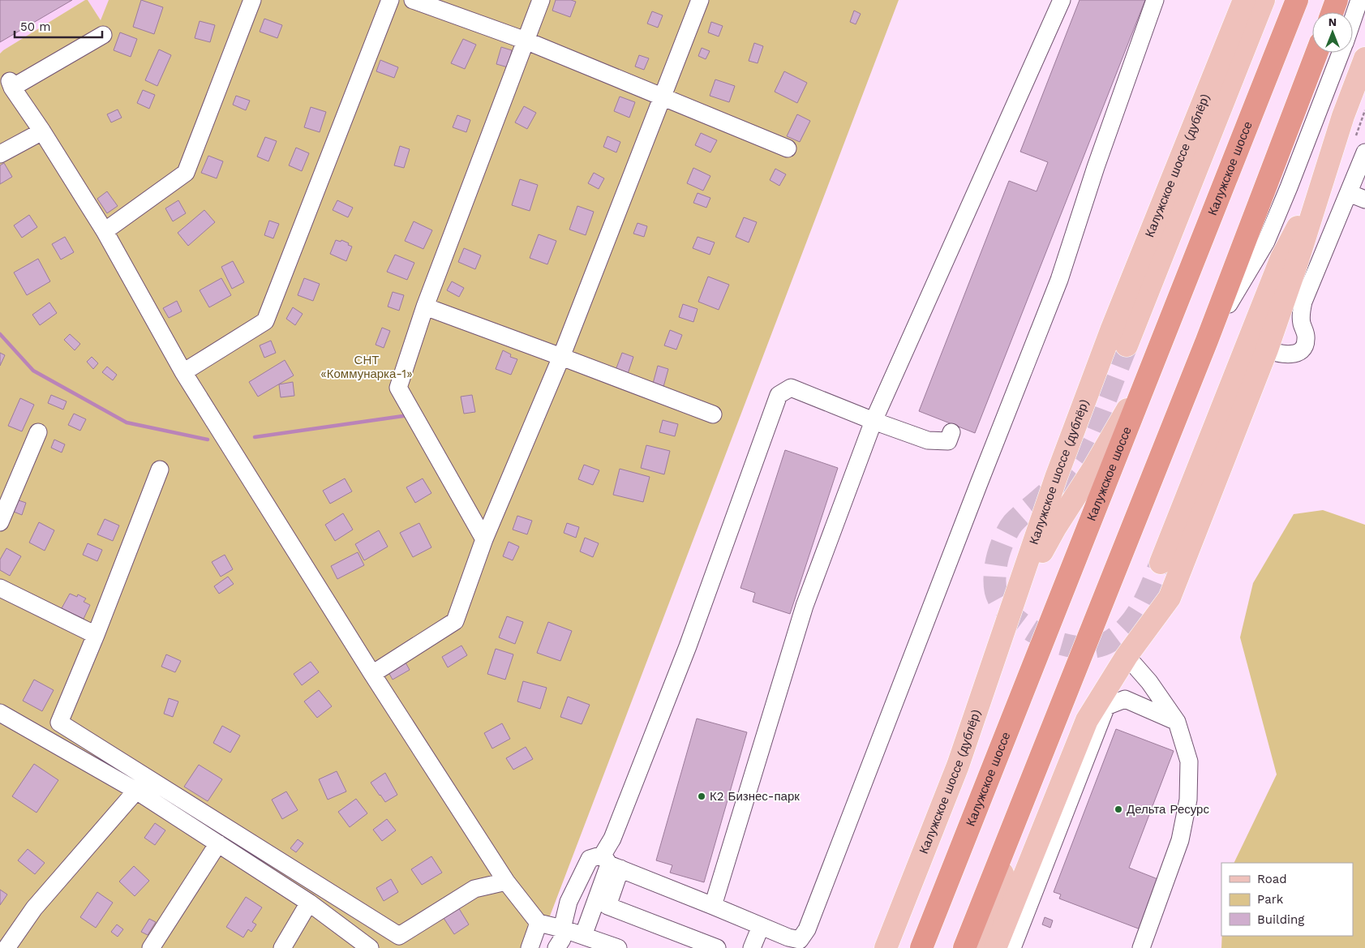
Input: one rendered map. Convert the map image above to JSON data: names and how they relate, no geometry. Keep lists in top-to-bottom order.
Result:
{
  "streets": {
    "highway": ["Калужское шоссе"],
    "main road": ["Калужское шоссе (дублёр)"]
  },
  "parks": ["СНТ «Коммунарка-1»"],
  "places": ["К2 Бизнес-парк", "Дельта Ресурс"],
  "legend": ["Road", "Park", "Building"],
  "scale_bar": "50 m",
  "north": "top"
}
